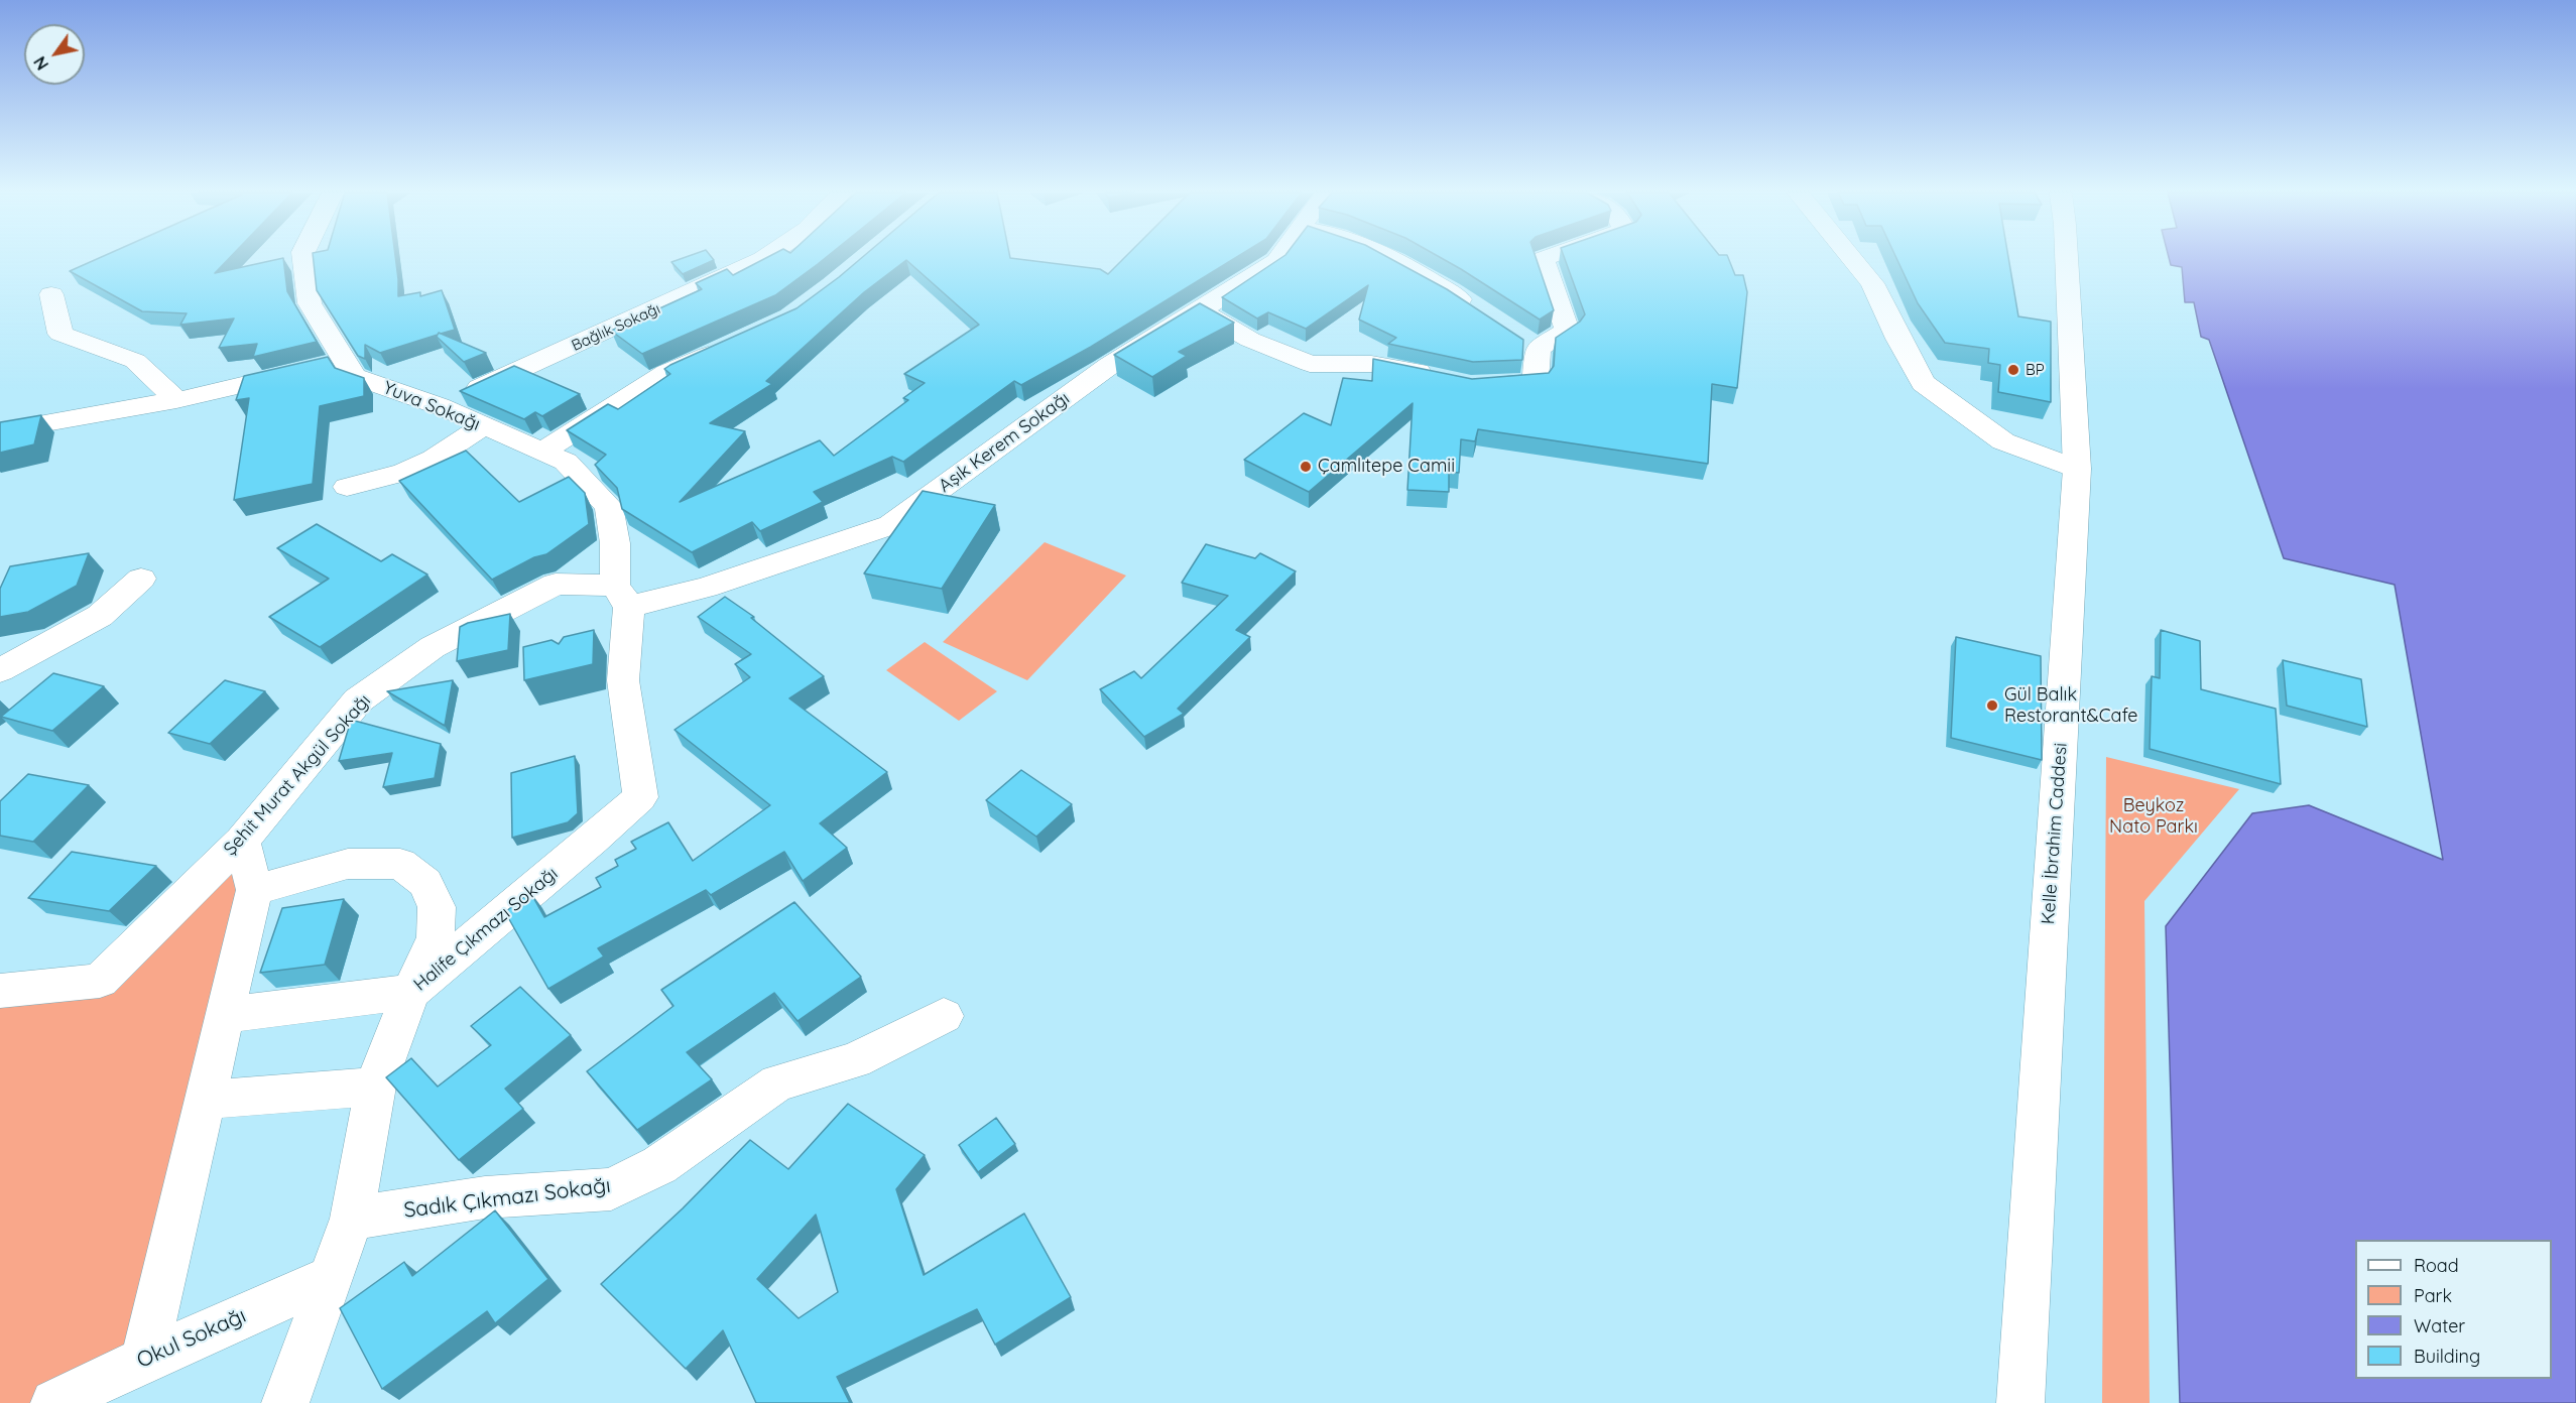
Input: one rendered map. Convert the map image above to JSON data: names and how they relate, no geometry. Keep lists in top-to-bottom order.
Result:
{
  "streets": {
    "street": [
      "Bağlık Sokağı",
      "Yuva Sokağı",
      "Aşık Kerem Sokağı",
      "Şehit Murat Akgül Sokağı",
      "Kelle İbrahim Caddesi",
      "Halife Çıkmazı Sokağı",
      "Sadık Çıkmazı Sokağı",
      "Okul Sokağı"
    ]
  },
  "crossings": [
    ["Bağlık Sokağı", "Yuva Sokağı"],
    ["Yuva Sokağı", "Aşık Kerem Sokağı"],
    ["Yuva Sokağı", "Şehit Murat Akgül Sokağı"],
    ["Yuva Sokağı", "Halife Çıkmazı Sokağı"],
    ["Aşık Kerem Sokağı", "Şehit Murat Akgül Sokağı"],
    ["Aşık Kerem Sokağı", "Halife Çıkmazı Sokağı"],
    ["Şehit Murat Akgül Sokağı", "Halife Çıkmazı Sokağı"],
    ["Halife Çıkmazı Sokağı", "Sadık Çıkmazı Sokağı"],
    ["Halife Çıkmazı Sokağı", "Okul Sokağı"]
  ],
  "parks": ["Beykoz Nato Parkı"],
  "places": ["BP", "Çamlıtepe Camii", "Gül Balık Restorant&Cafe"],
  "legend": [
    "Road",
    "Park",
    "Water",
    "Building"
  ],
  "north": "bottom left"
}
